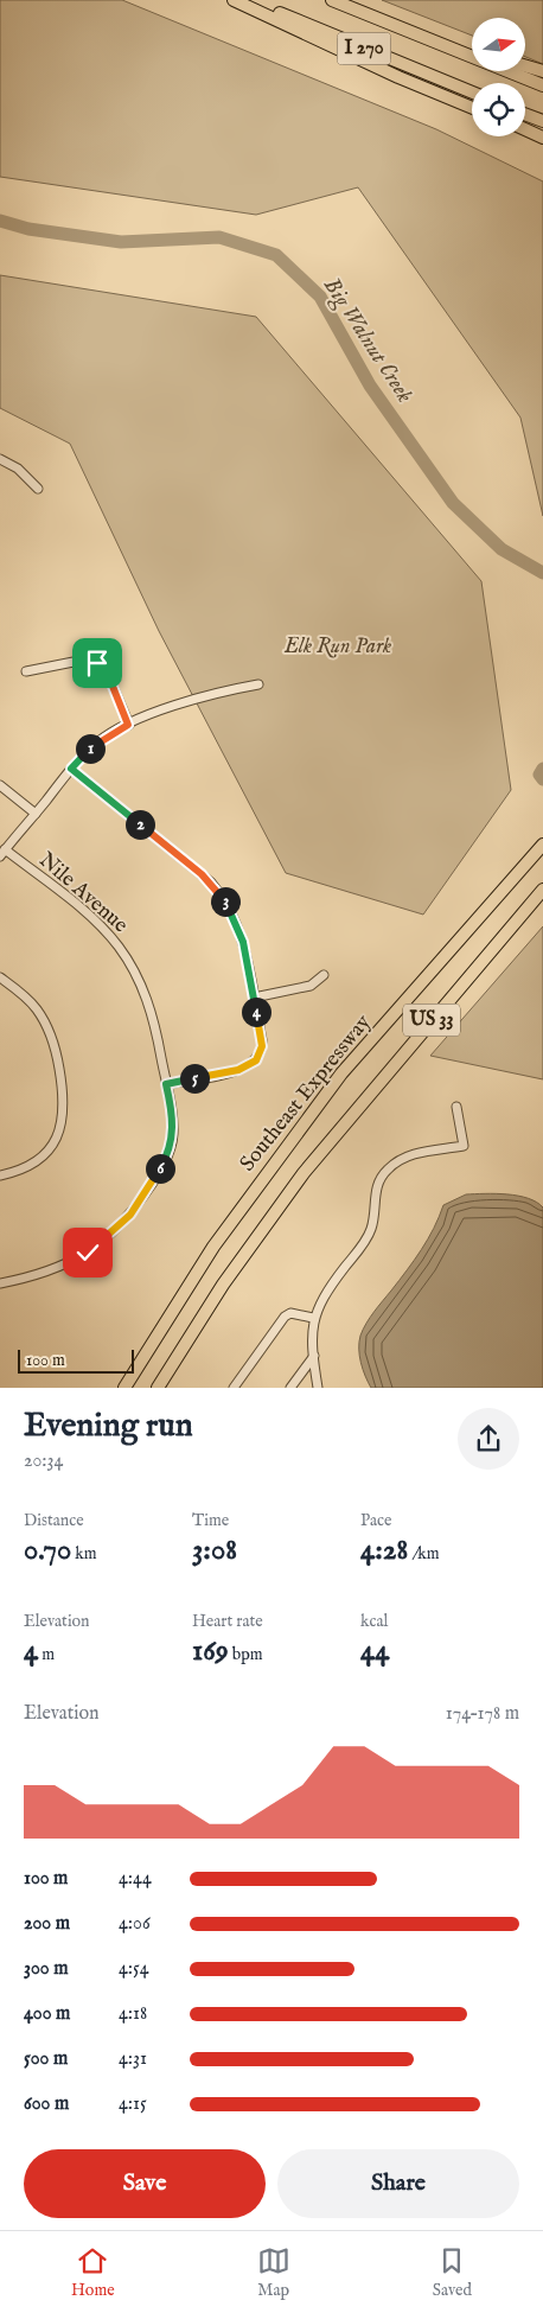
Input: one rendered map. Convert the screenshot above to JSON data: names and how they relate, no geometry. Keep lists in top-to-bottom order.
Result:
{
  "streets": {
    "highway": ["I 270", "US 33", "Southeast Expressway"],
    "street": ["Nile Avenue"]
  },
  "water": ["Big Walnut Creek"],
  "parks": ["Elk Run Park"],
  "scale_bar": "100 m",
  "north": "right",
  "page": {
    "pins": [
      "1",
      "2",
      "3",
      "4",
      "5",
      "6"
    ],
    "scale": "100 m",
    "heading": ["Evening run", "20:34"],
    "stats": [
      ["Distance", "0.70 km"],
      ["Time", "3:08"],
      ["Pace", "4:28 /km"],
      ["Elevation", "4 m"],
      ["Heart rate", "169 bpm"],
      ["kcal", "44"]
    ],
    "chart": ["Elevation", "174–178 m"],
    "list": [
      {
        "name": "100 m",
        "note": "4:44"
      },
      {
        "name": "200 m",
        "note": "4:06"
      },
      {
        "name": "300 m",
        "note": "4:54"
      },
      {
        "name": "400 m",
        "note": "4:18"
      },
      {
        "name": "500 m",
        "note": "4:31"
      },
      {
        "name": "600 m",
        "note": "4:15"
      }
    ],
    "buttons": ["Save", "Share"],
    "tabs": ["Home", "Map", "Saved"]
  }
}
